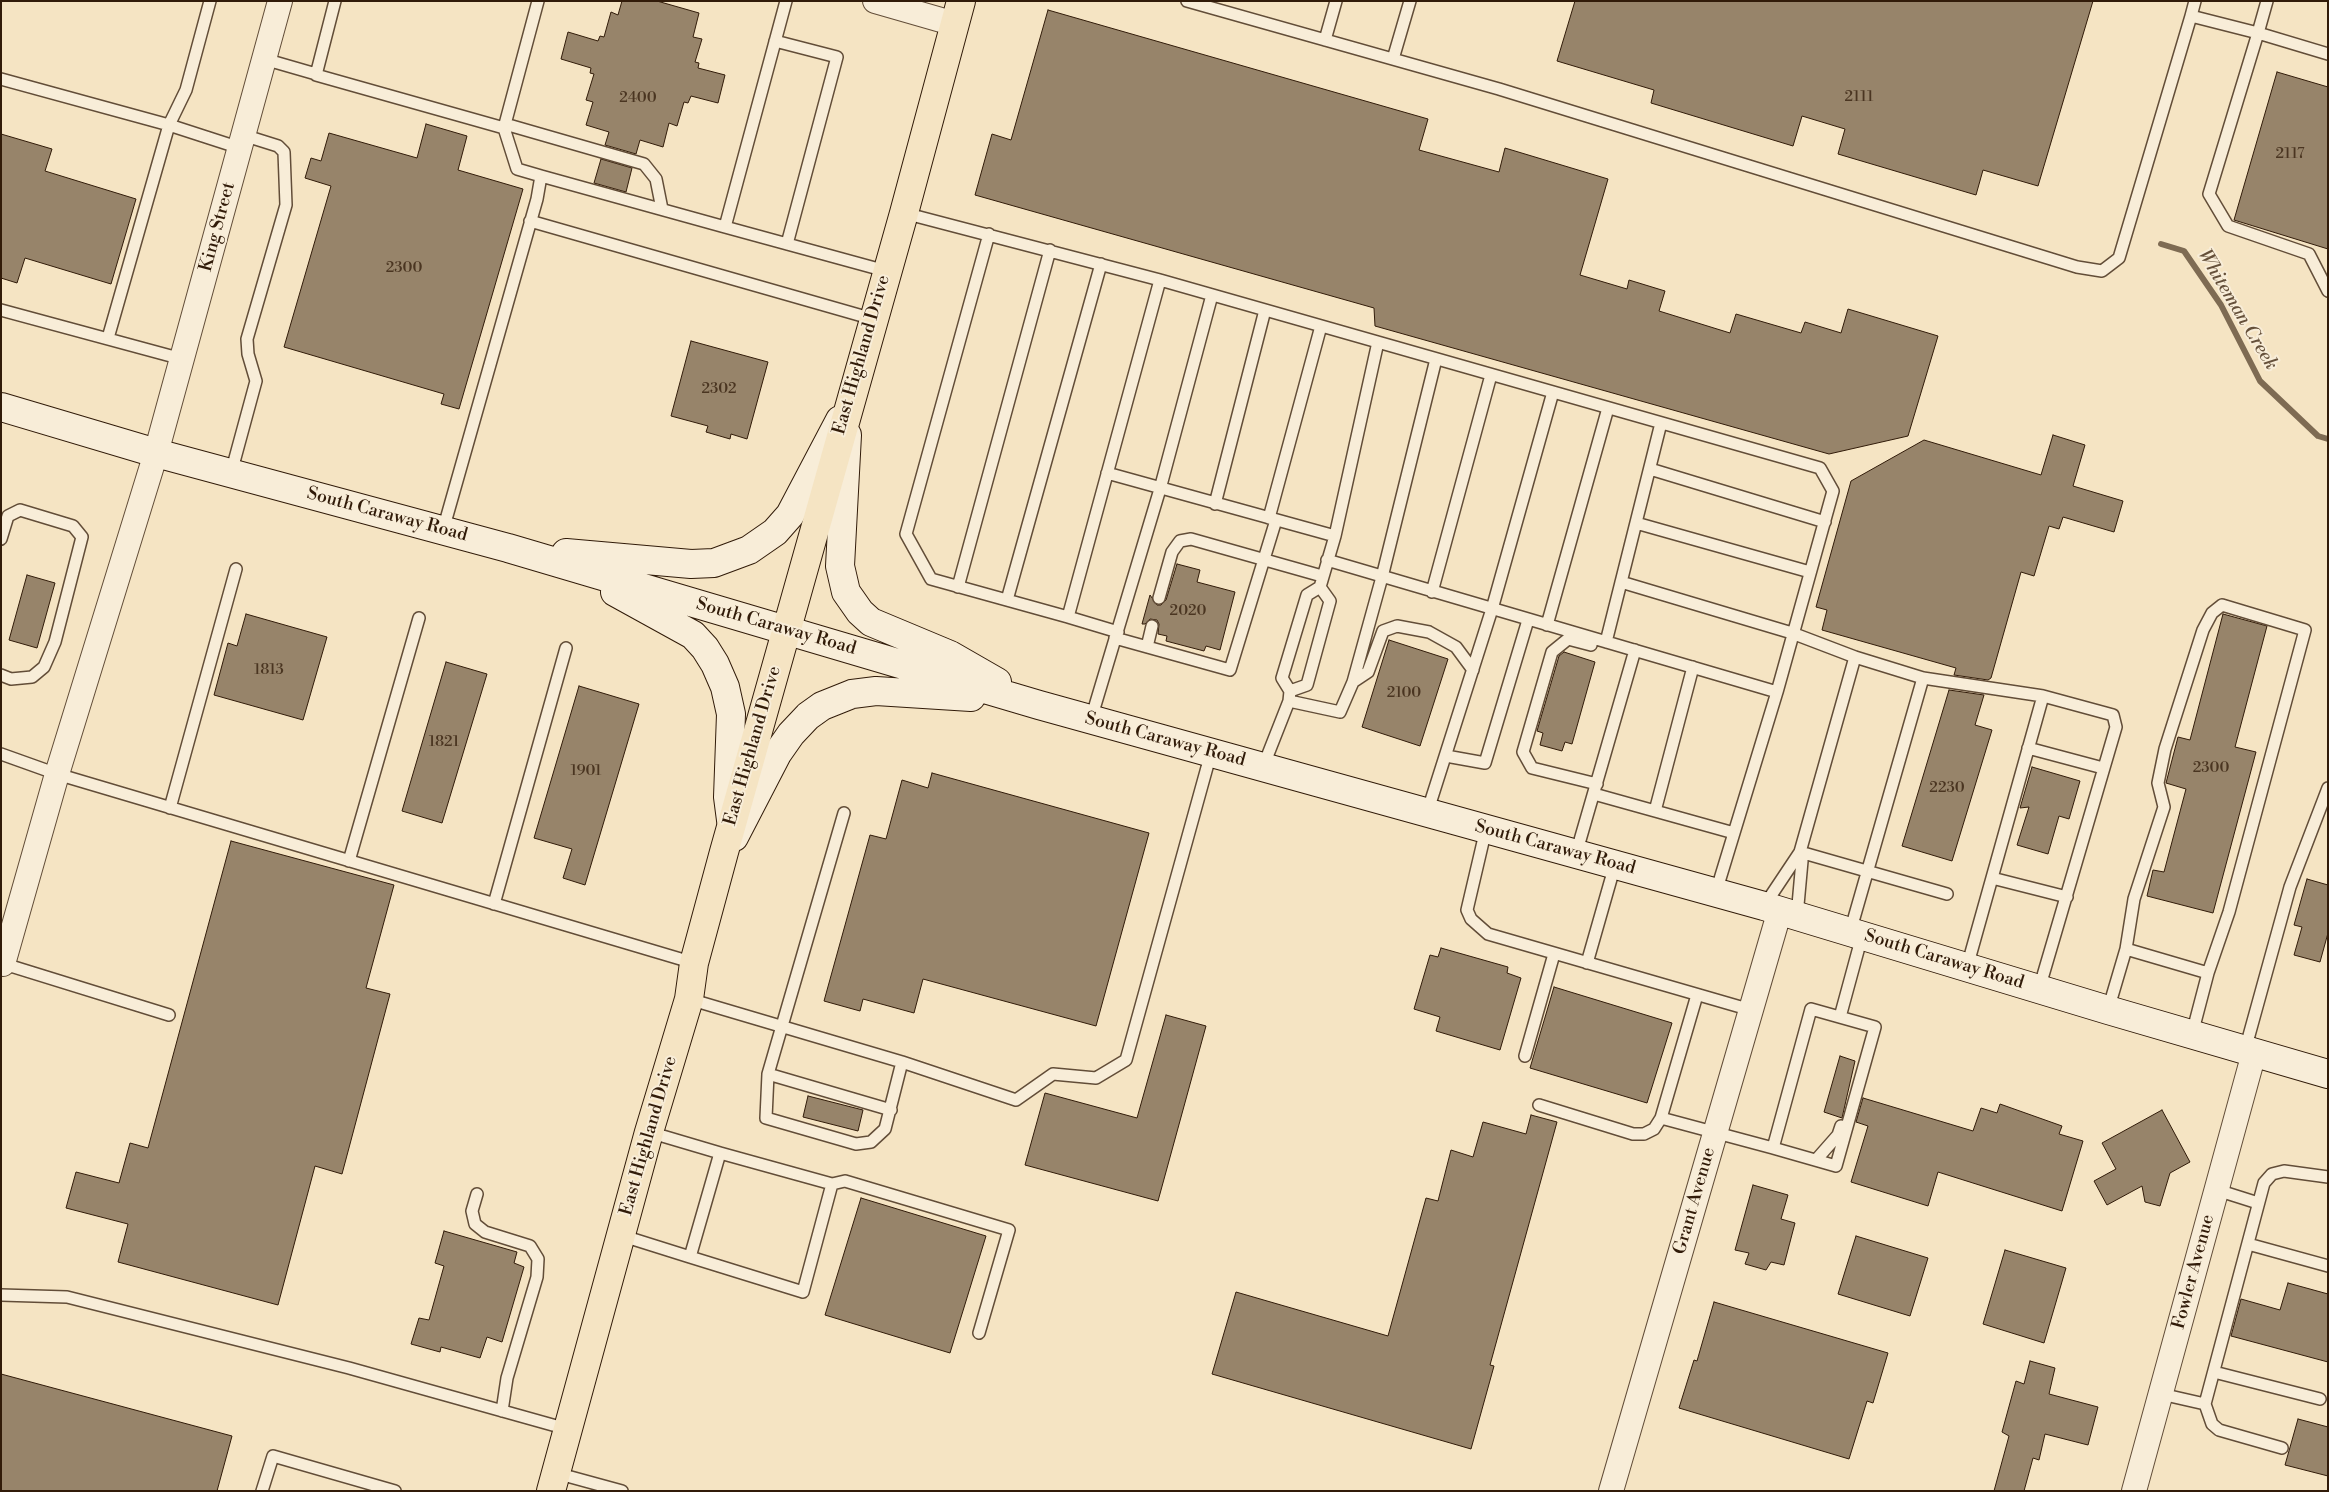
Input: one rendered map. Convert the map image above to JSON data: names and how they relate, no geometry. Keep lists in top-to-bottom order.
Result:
{
  "streets": {
    "main road": ["East Highland Drive", "South Caraway Road"],
    "street": ["King Street", "Grant Avenue", "Fowler Avenue"]
  },
  "crossings": [
    ["King Street", "South Caraway Road"],
    ["East Highland Drive", "South Caraway Road"],
    ["South Caraway Road", "Grant Avenue"],
    ["South Caraway Road", "Fowler Avenue"]
  ],
  "water": ["Whiteman Creek"],
  "house_numbers": [
    "2111",
    "2400",
    "2117",
    "2300",
    "2302",
    "2020",
    "1813",
    "2100",
    "1821",
    "2300",
    "1901",
    "2230"
  ]
}
